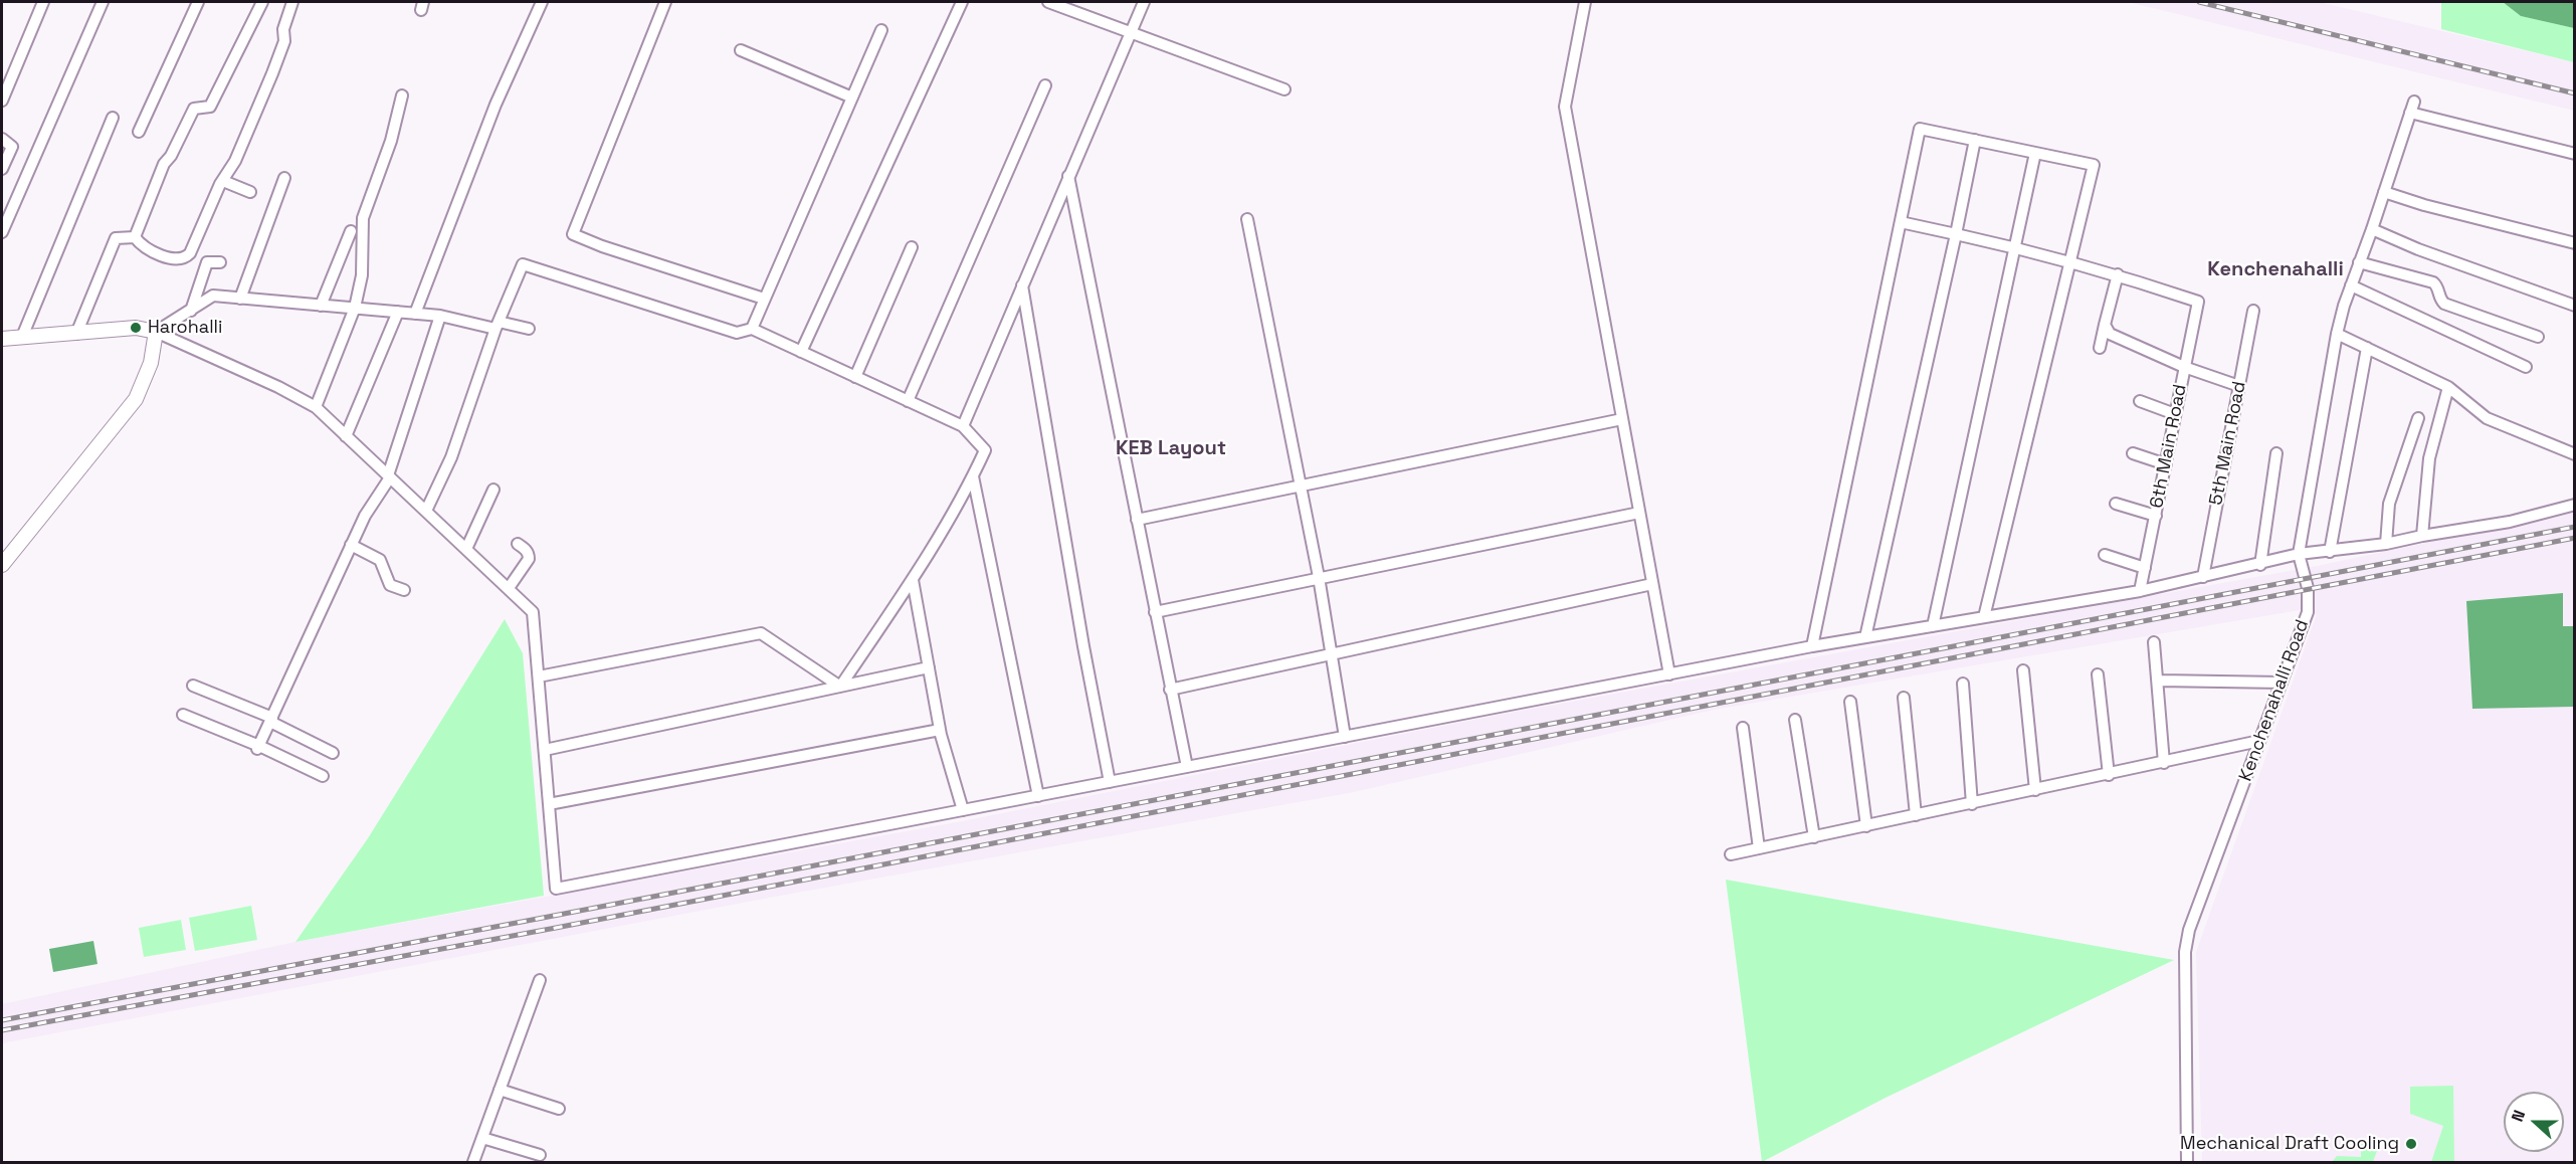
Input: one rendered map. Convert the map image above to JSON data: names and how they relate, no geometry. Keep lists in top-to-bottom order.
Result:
{
  "streets": {
    "street": ["5th Main Road", "6th Main Road", "Kenchenahalli Road"]
  },
  "districts": ["Kenchenahalli", "KEB Layout"],
  "places": ["Harohalli", "Mechanical Draft Cooling"],
  "north": "left"
}
